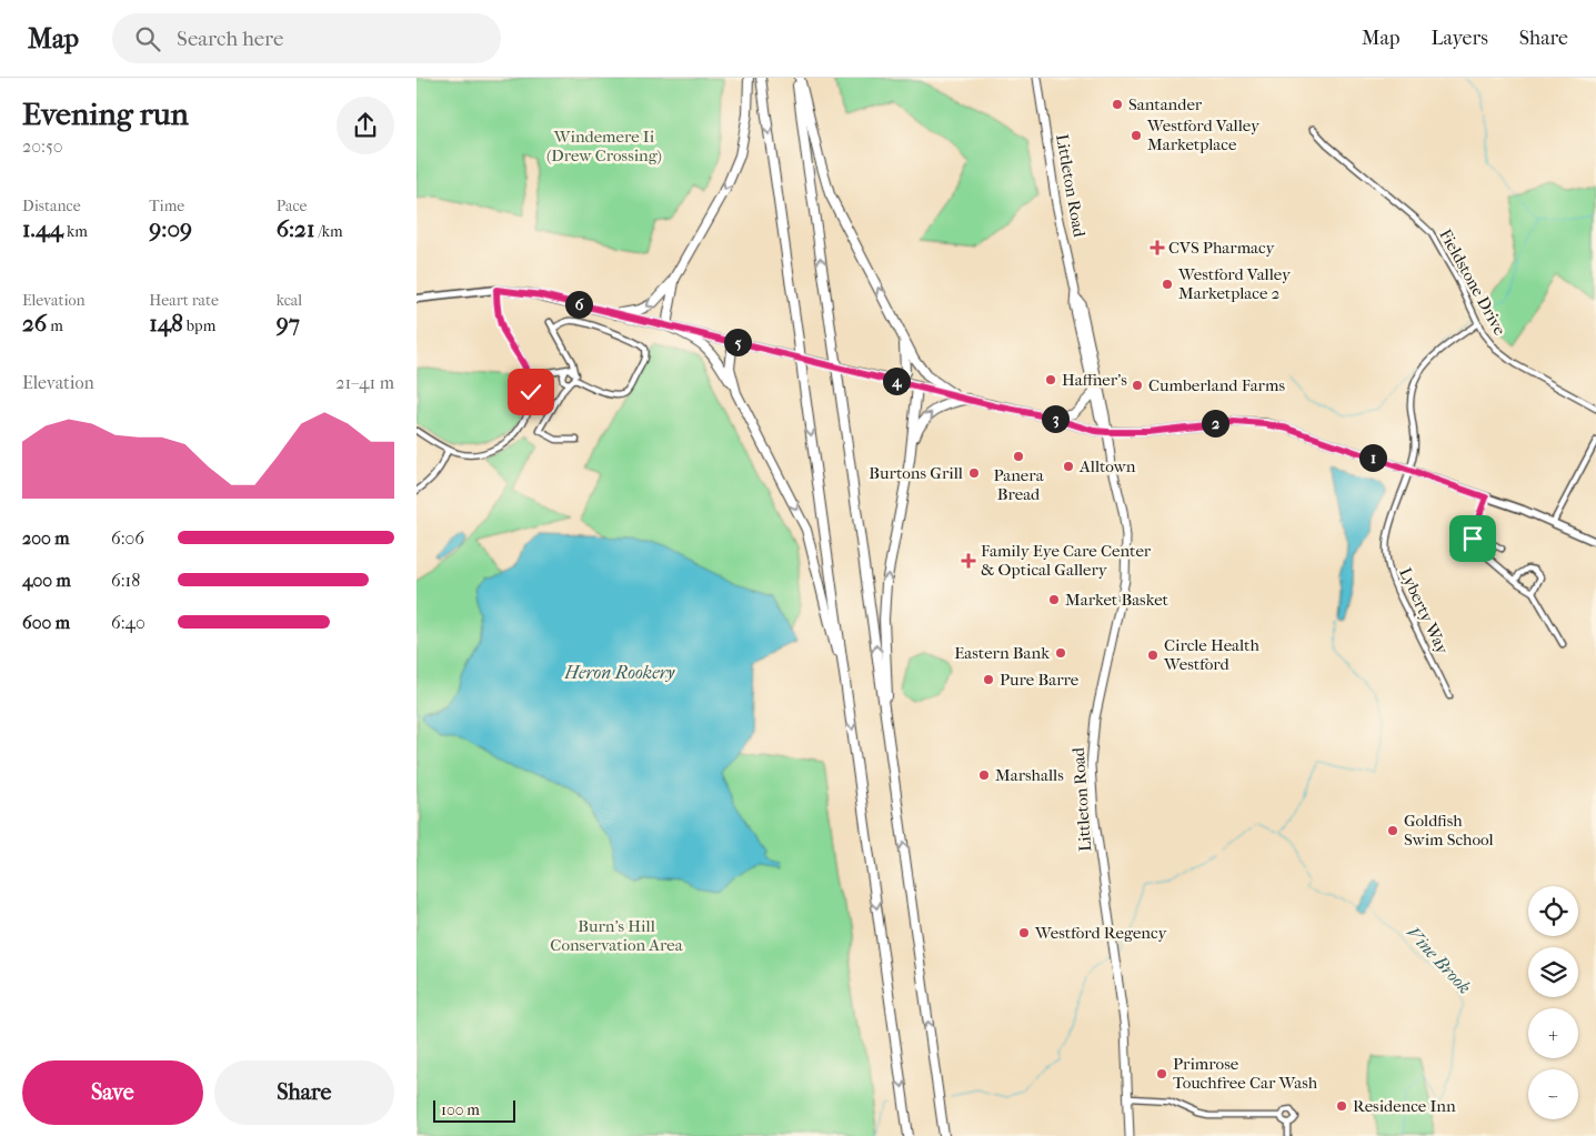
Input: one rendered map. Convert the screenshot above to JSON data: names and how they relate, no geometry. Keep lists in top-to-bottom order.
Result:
{
  "streets": {
    "main road": ["Littleton Road"],
    "street": ["Fieldstone Drive", "Lyberty Way"]
  },
  "crossings": [
    ["Fieldstone Drive", "Lyberty Way"]
  ],
  "water": ["Heron Rookery", "Vine Brook"],
  "parks": ["Windemere Ii (Drew Crossing)", "Burn’s Hill Conservation Area"],
  "places": {
    "other": [
      "Santander",
      "Westford Valley Marketplace",
      "Westford Valley Marketplace 2",
      "Haffner's",
      "Cumberland Farms",
      "Panera Bread",
      "Alltown",
      "Burtons Grill",
      "Market Basket",
      "Eastern Bank",
      "Circle Health Westford",
      "Pure Barre",
      "Marshalls",
      "Goldfish Swim School",
      "Westford Regency",
      "Primrose Touchfree Car Wash",
      "Residence Inn"
    ],
    "health": ["CVS Pharmacy", "Family Eye Care Center & Optical Gallery"]
  },
  "scale_bar": "100 m",
  "page": {
    "header": "Map",
    "search": "Search here",
    "nav": ["Map", "Layers", "Share"],
    "heading": ["Evening run", "20:50"],
    "stats": [
      ["Distance", "1.44 km"],
      ["Time", "9:09"],
      ["Pace", "6:21 /km"],
      ["Elevation", "26 m"],
      ["Heart rate", "148 bpm"],
      ["kcal", "97"]
    ],
    "pins": [
      "6",
      "5",
      "4",
      "3",
      "2",
      "1"
    ],
    "chart": ["Elevation", "21–41 m"],
    "list": [
      {
        "name": "200 m",
        "note": "6:06"
      },
      {
        "name": "400 m",
        "note": "6:18"
      },
      {
        "name": "600 m",
        "note": "6:40"
      }
    ],
    "map_buttons": ["+", "−"],
    "buttons": ["Save", "Share"],
    "scale": "100 m"
  }
}
